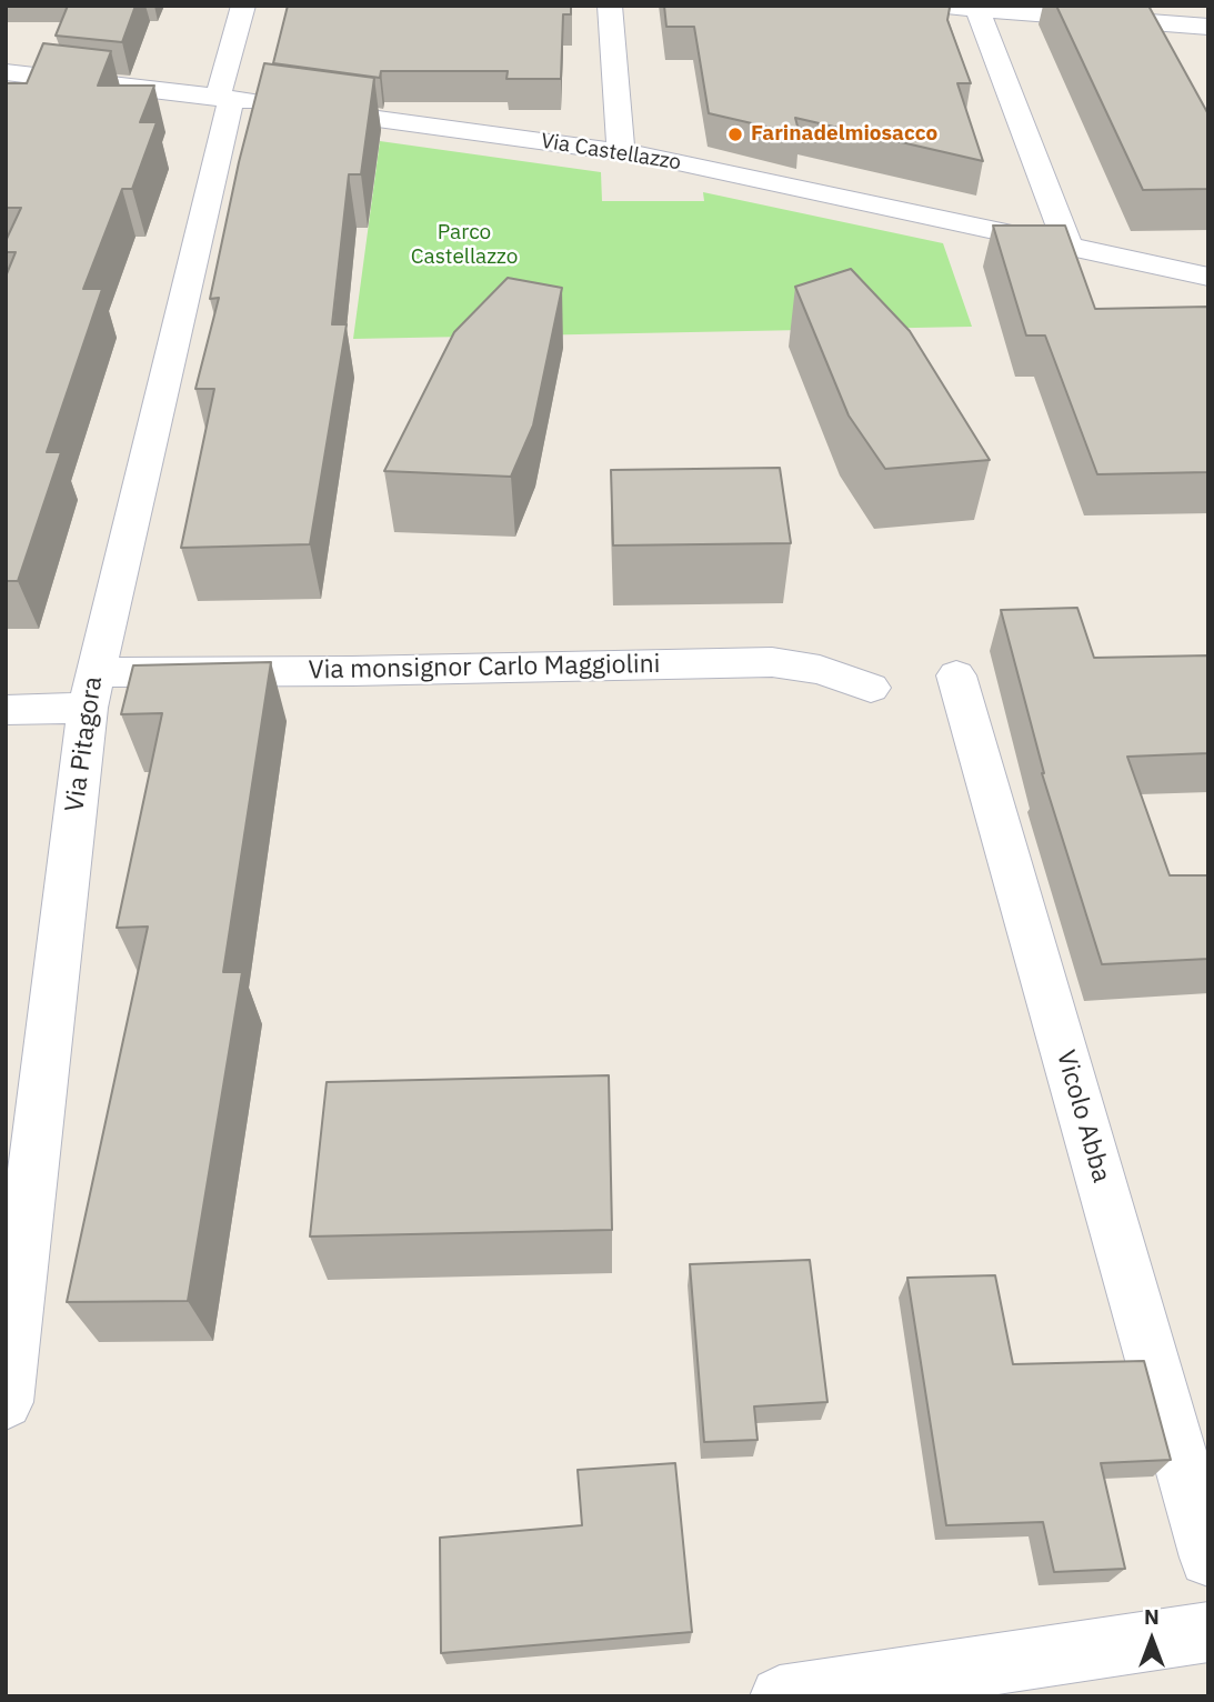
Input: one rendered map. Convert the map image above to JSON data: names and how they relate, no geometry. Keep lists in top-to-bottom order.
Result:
{
  "streets": {
    "street": [
      "Via Castellazzo",
      "Via monsignor Carlo Maggiolini",
      "Via Pitagora",
      "Vicolo Abba"
    ]
  },
  "crossings": [
    ["Via Castellazzo", "Via Pitagora"],
    ["Via monsignor Carlo Maggiolini", "Via Pitagora"]
  ],
  "parks": ["Parco Castellazzo"],
  "places": ["Farinadelmiosacco"],
  "north": "top"
}
